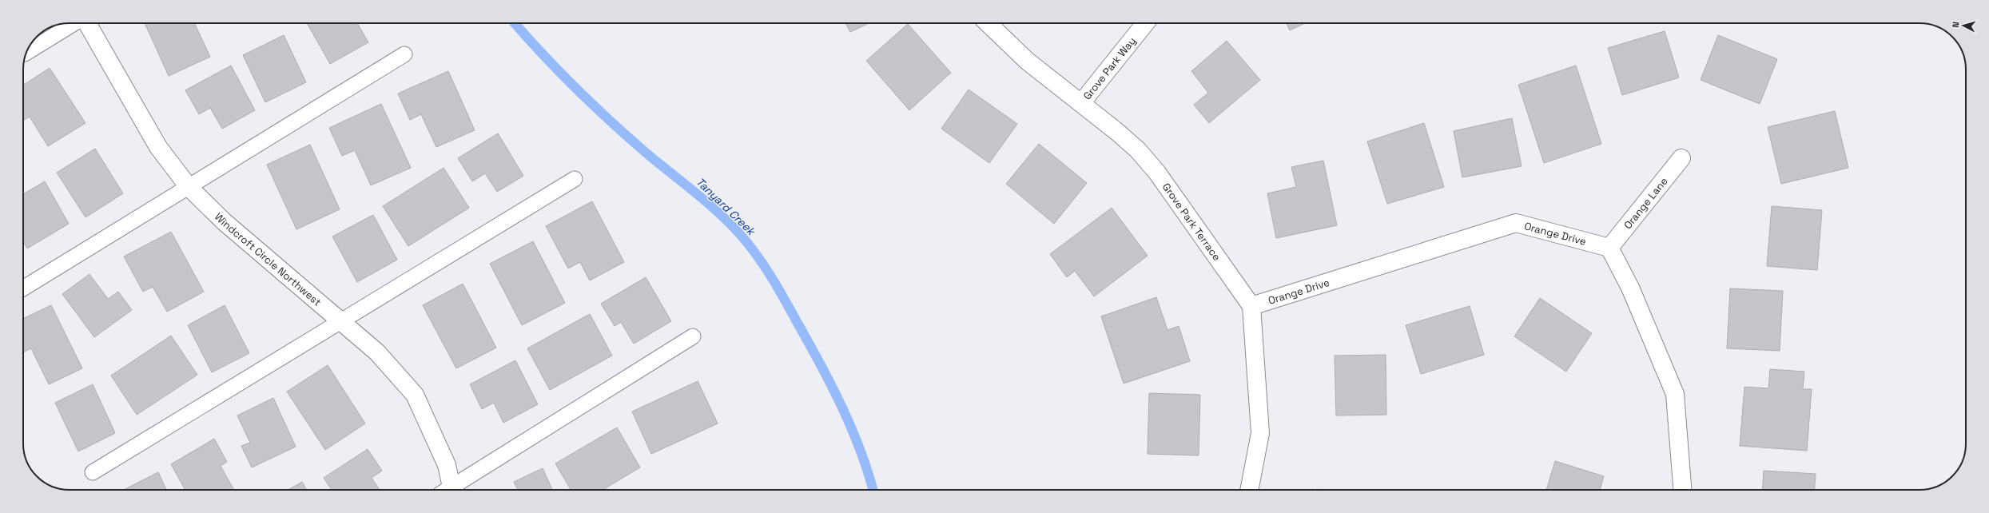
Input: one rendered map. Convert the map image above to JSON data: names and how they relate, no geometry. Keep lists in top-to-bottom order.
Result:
{
  "streets": {
    "street": [
      "Grove Park Way",
      "Orange Lane",
      "Grove Park Terrace",
      "Orange Drive",
      "Windcroft Circle Northwest"
    ]
  },
  "crossings": [
    ["Grove Park Way", "Grove Park Terrace"],
    ["Orange Lane", "Orange Drive"],
    ["Grove Park Terrace", "Orange Drive"]
  ],
  "water": ["Tanyard Creek"],
  "north": "left"
}
